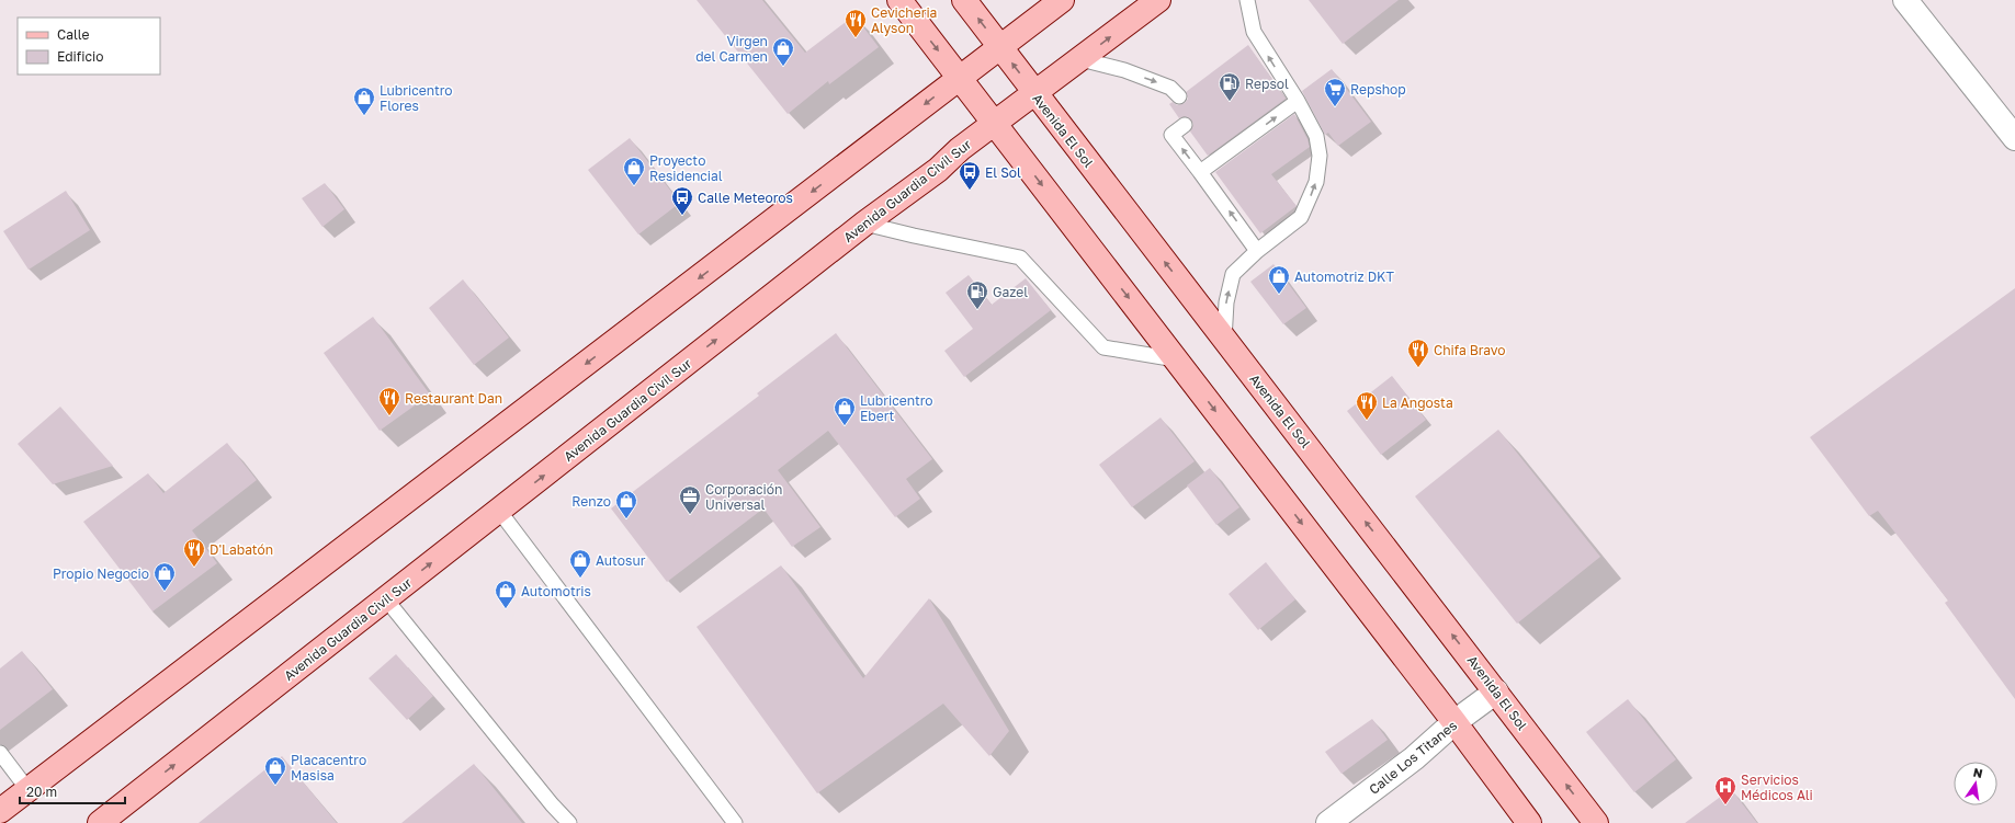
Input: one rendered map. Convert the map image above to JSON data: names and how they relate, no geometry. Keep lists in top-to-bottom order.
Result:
{
  "streets": {
    "main road": ["Avenida El Sol", "Avenida Guardia Civil Sur"],
    "street": ["Calle Los Titanes"]
  },
  "crossings": [
    ["Avenida El Sol", "Avenida Guardia Civil Sur"],
    ["Avenida El Sol", "Calle Los Titanes"]
  ],
  "places": {
    "restaurant": [
      "Cevicheria Alyson",
      "Chifa Bravo",
      "Restaurant Dan",
      "La Angosta",
      "D'Labatón"
    ],
    "shop": [
      "Virgen del Carmen",
      "Lubricentro Flores",
      "Proyecto Residencial",
      "Automotriz DKT",
      "Lubricentro Ebert",
      "Renzo",
      "Autosur",
      "Propio Negocio",
      "Automotris",
      "Placacentro Masisa"
    ],
    "fuel station": ["Repsol", "Gazel"],
    "supermarket": ["Repshop"],
    "bus stop": ["El Sol", "Calle Meteoros"],
    "office": ["Corporación Universal"],
    "hospital": ["Servicios Médicos Ali"]
  },
  "legend": ["Calle", "Edificio"],
  "scale_bar": "20 m",
  "north": "top"
}
